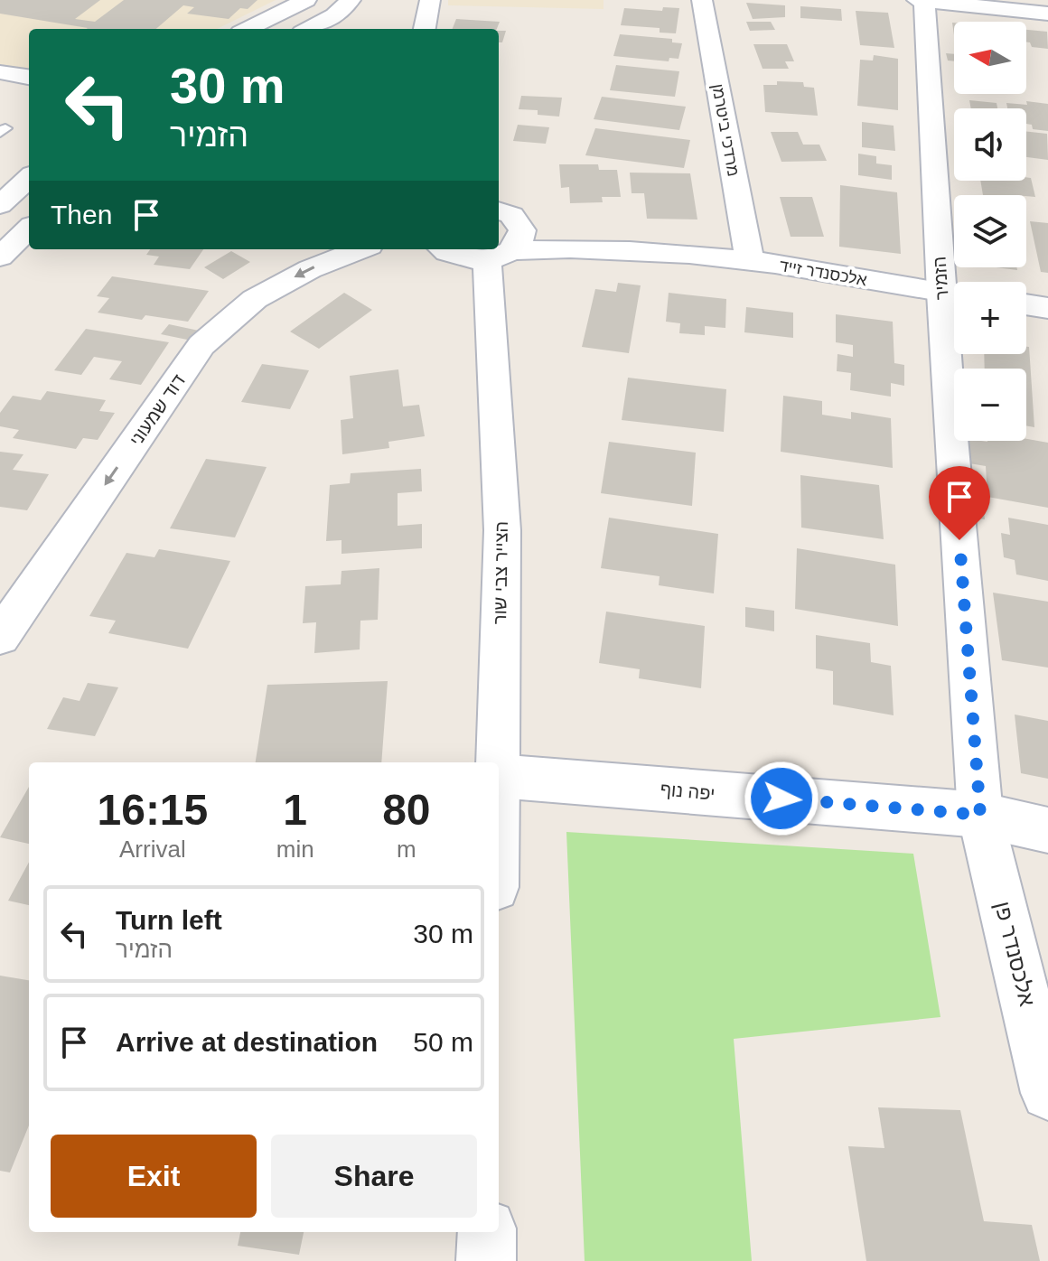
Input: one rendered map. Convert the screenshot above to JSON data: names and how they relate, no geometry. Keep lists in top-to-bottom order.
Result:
{
  "streets": {
    "street": [
      "מרדכי ביטרמן",
      "אלכסנדר זייד",
      "הזמיר",
      "דוד שמעוני",
      "הצייר צבי שור",
      "יפה נוף",
      "אלכסנדר פן"
    ]
  },
  "crossings": [
    ["מרדכי ביטרמן", "אלכסנדר זייד"],
    ["אלכסנדר זייד", "הזמיר"],
    ["אלכסנדר זייד", "הצייר צבי שור"],
    ["הזמיר", "יפה נוף"],
    ["הזמיר", "אלכסנדר פן"],
    ["יפה נוף", "אלכסנדר פן"]
  ],
  "one_way": ["דוד שמעוני"],
  "north": "left",
  "page": {
    "map_buttons": ["+", "−"],
    "turn": ["30 m", "הזמיר"],
    "then": "Then",
    "eta": [
      "16:15",
      "Arrival",
      "1",
      "min",
      "80",
      "m"
    ],
    "list": [
      {
        "name": "Turn left",
        "note": "הזמיר",
        "value": "30 m"
      },
      {
        "name": "Arrive at destination",
        "value": "50 m"
      }
    ],
    "buttons": ["Exit", "Share"]
  }
}
